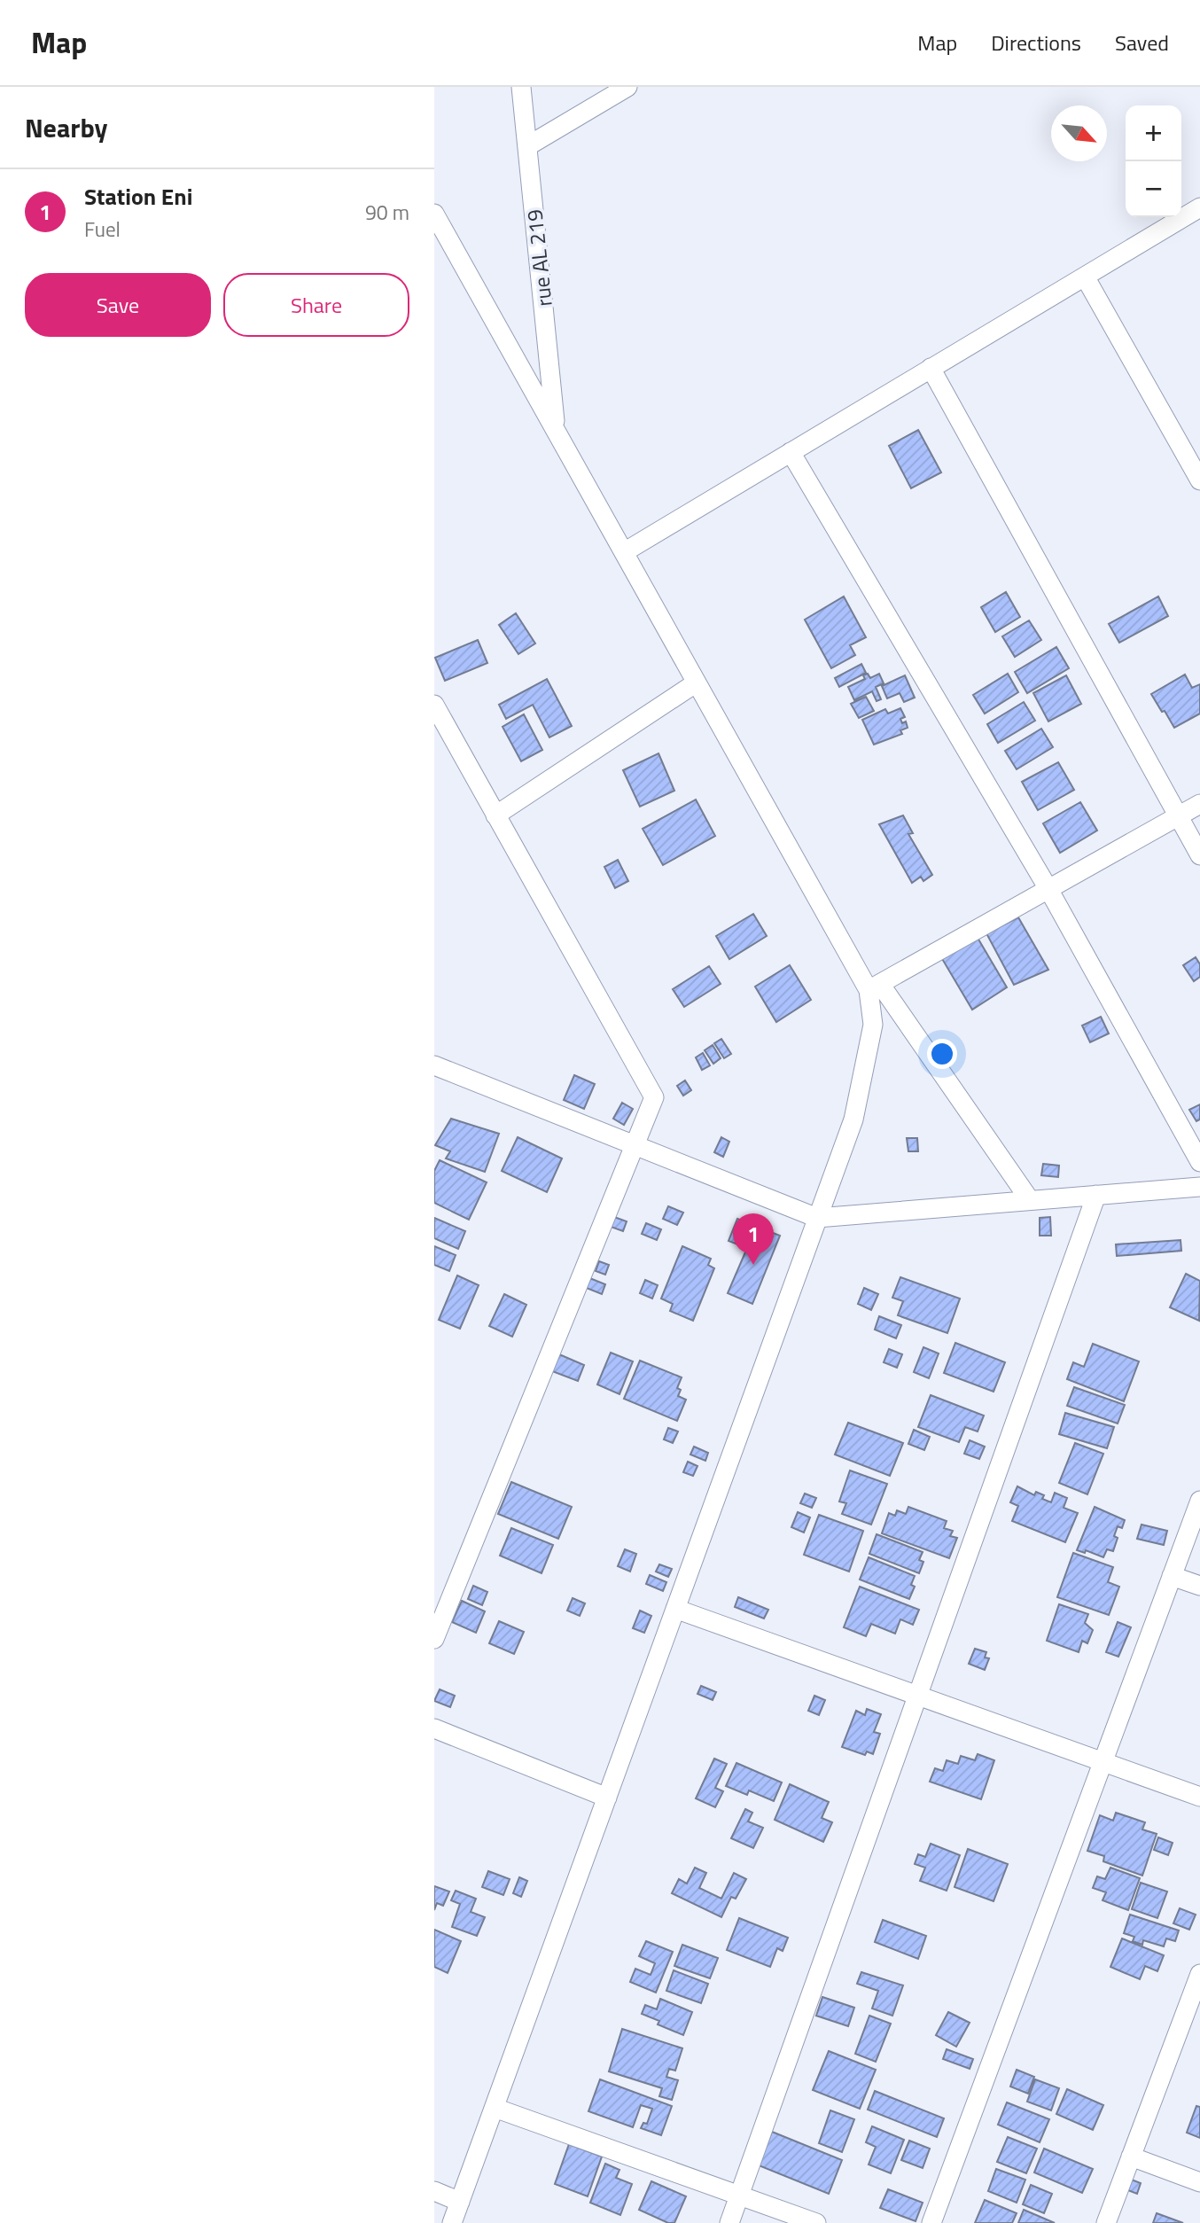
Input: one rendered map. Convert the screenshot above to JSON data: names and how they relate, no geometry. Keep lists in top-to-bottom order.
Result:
{
  "streets": {
    "street": ["rue AL 219"]
  },
  "north": "bottom right",
  "page": {
    "header": "Map",
    "nav": ["Map", "Directions", "Saved"],
    "heading": "Nearby",
    "map_buttons": ["+", "−"],
    "list": [
      {
        "mark": "1",
        "name": "Station Eni",
        "note": "Fuel",
        "value": "90 m"
      }
    ],
    "buttons": ["Save", "Share"],
    "pins": "1"
  }
}
